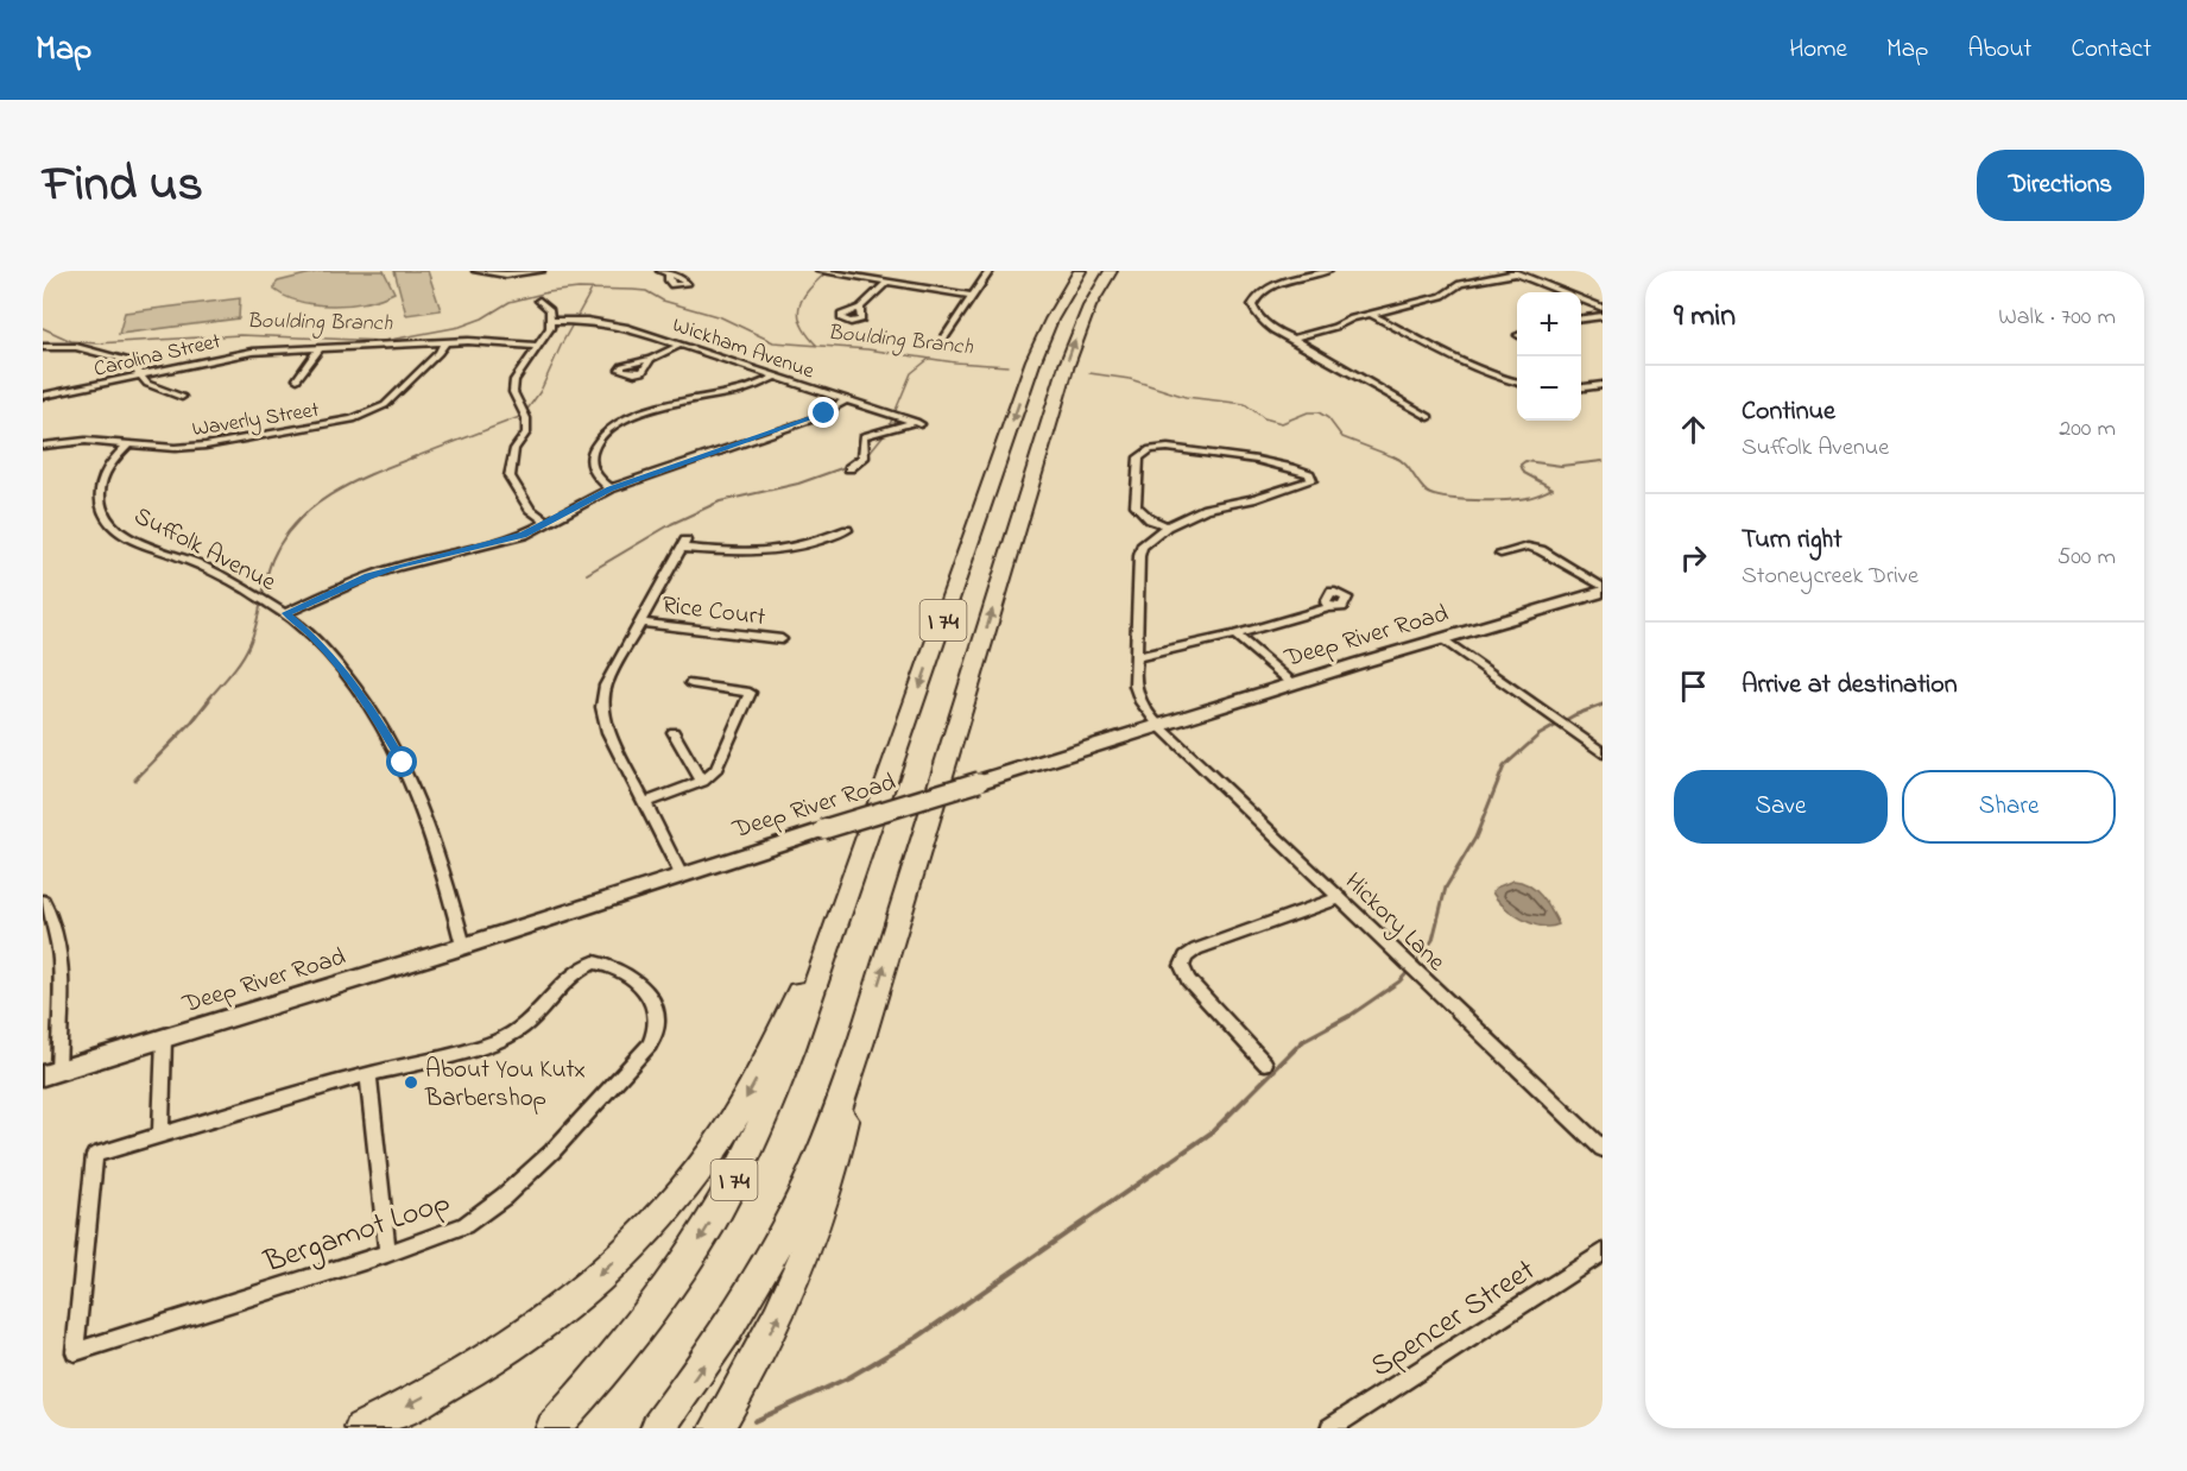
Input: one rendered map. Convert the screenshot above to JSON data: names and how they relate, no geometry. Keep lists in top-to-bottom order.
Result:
{
  "streets": {
    "highway": ["I 74"],
    "street": [
      "Wickham Avenue",
      "Carolina Street",
      "Waverly Street",
      "Suffolk Avenue",
      "Rice Court",
      "Deep River Road",
      "Hickory Lane",
      "Bergamot Loop",
      "Spencer Street"
    ]
  },
  "crossings": [
    ["Carolina Street", "Waverly Street"],
    ["Waverly Street", "Suffolk Avenue"],
    ["Suffolk Avenue", "Deep River Road"],
    ["Deep River Road", "Hickory Lane"]
  ],
  "water": ["Boulding Branch"],
  "places": ["About You Kutx Barbershop"],
  "page": {
    "header": "Map",
    "nav": [
      "Home",
      "Map",
      "About",
      "Contact"
    ],
    "title": "Find us",
    "buttons": [
      "Directions",
      ["Save", "Share"]
    ],
    "heading": ["9 min", "Walk · 700 m"],
    "map_buttons": ["+", "−"],
    "list": [
      ["Continue", "Suffolk Avenue", "200 m"],
      ["Turn right", "Stoneycreek Drive", "500 m"],
      "Arrive at destination"
    ]
  }
}
